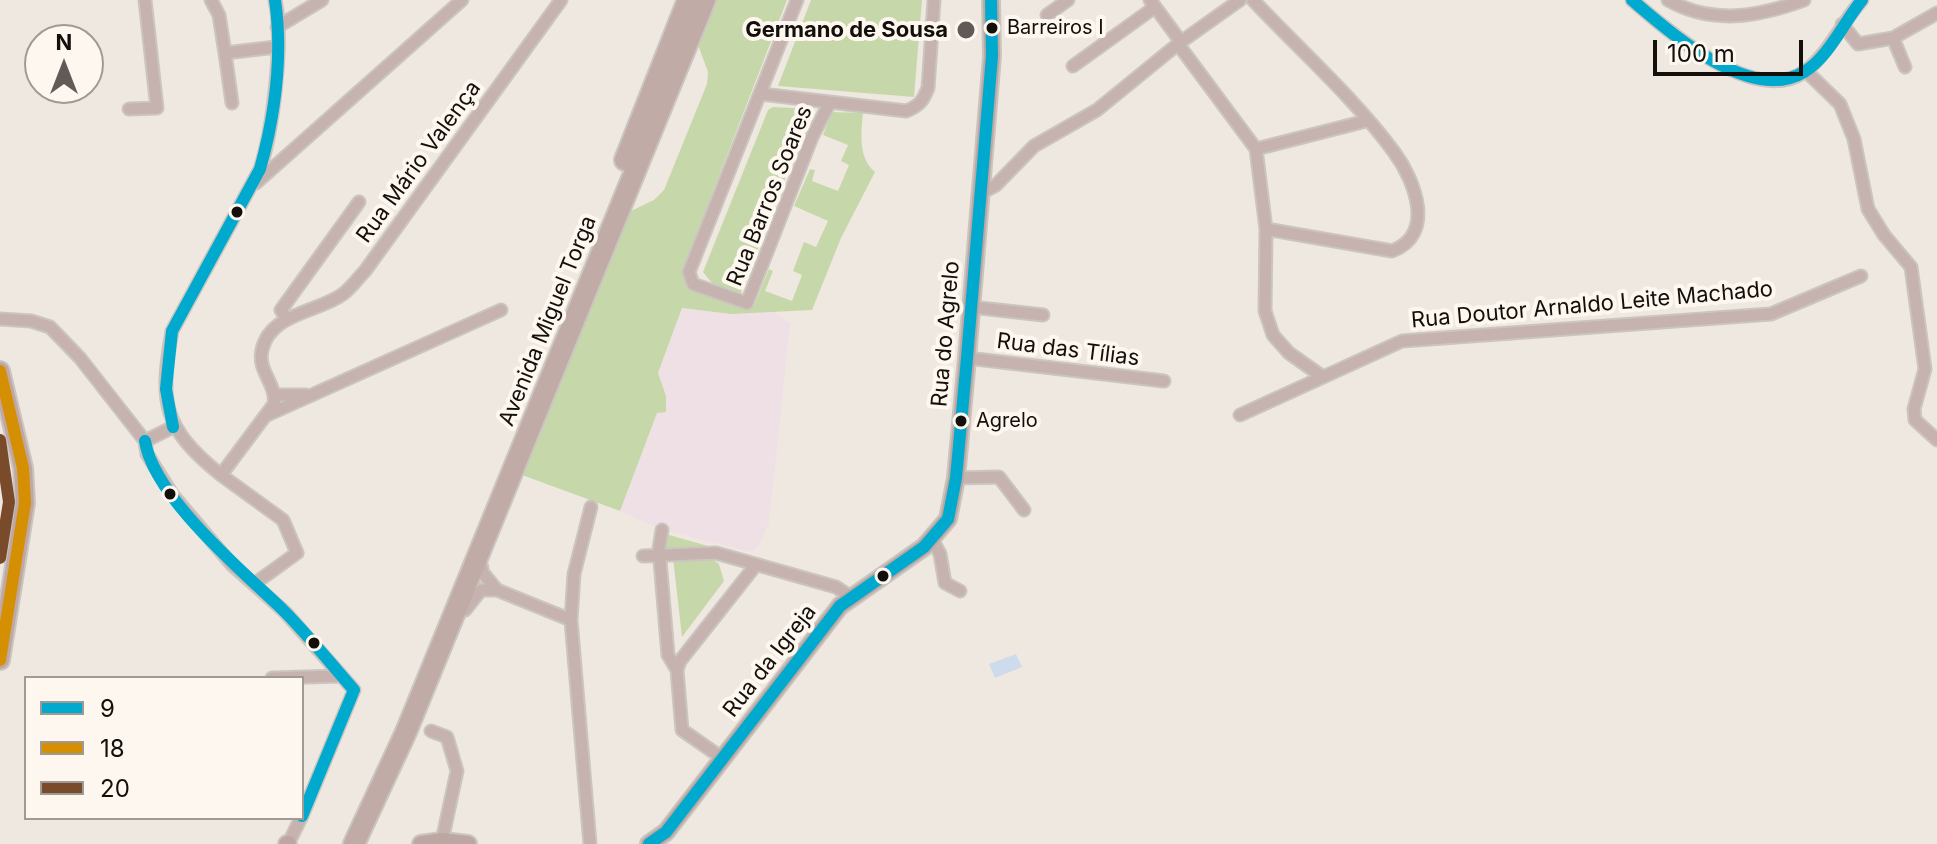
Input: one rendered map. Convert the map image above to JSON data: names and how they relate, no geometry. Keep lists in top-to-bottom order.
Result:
{
  "streets": {
    "highway": ["Avenida Miguel Torga"],
    "street": [
      "Rua Mário Valença",
      "Rua Barros Soares",
      "Rua Doutor Arnaldo Leite Machado",
      "Rua do Agrelo",
      "Rua das Tílias",
      "Rua da Igreja"
    ]
  },
  "crossings": [
    ["Rua do Agrelo", "Rua das Tílias"],
    ["Rua do Agrelo", "Rua da Igreja"]
  ],
  "places": ["Barreiros I", "Germano de Sousa", "Agrelo"],
  "lines": ["transit line 9", "transit line 18", "transit line 20"],
  "legend": ["9", "18", "20"],
  "scale_bar": "100 m",
  "north": "top"
}
